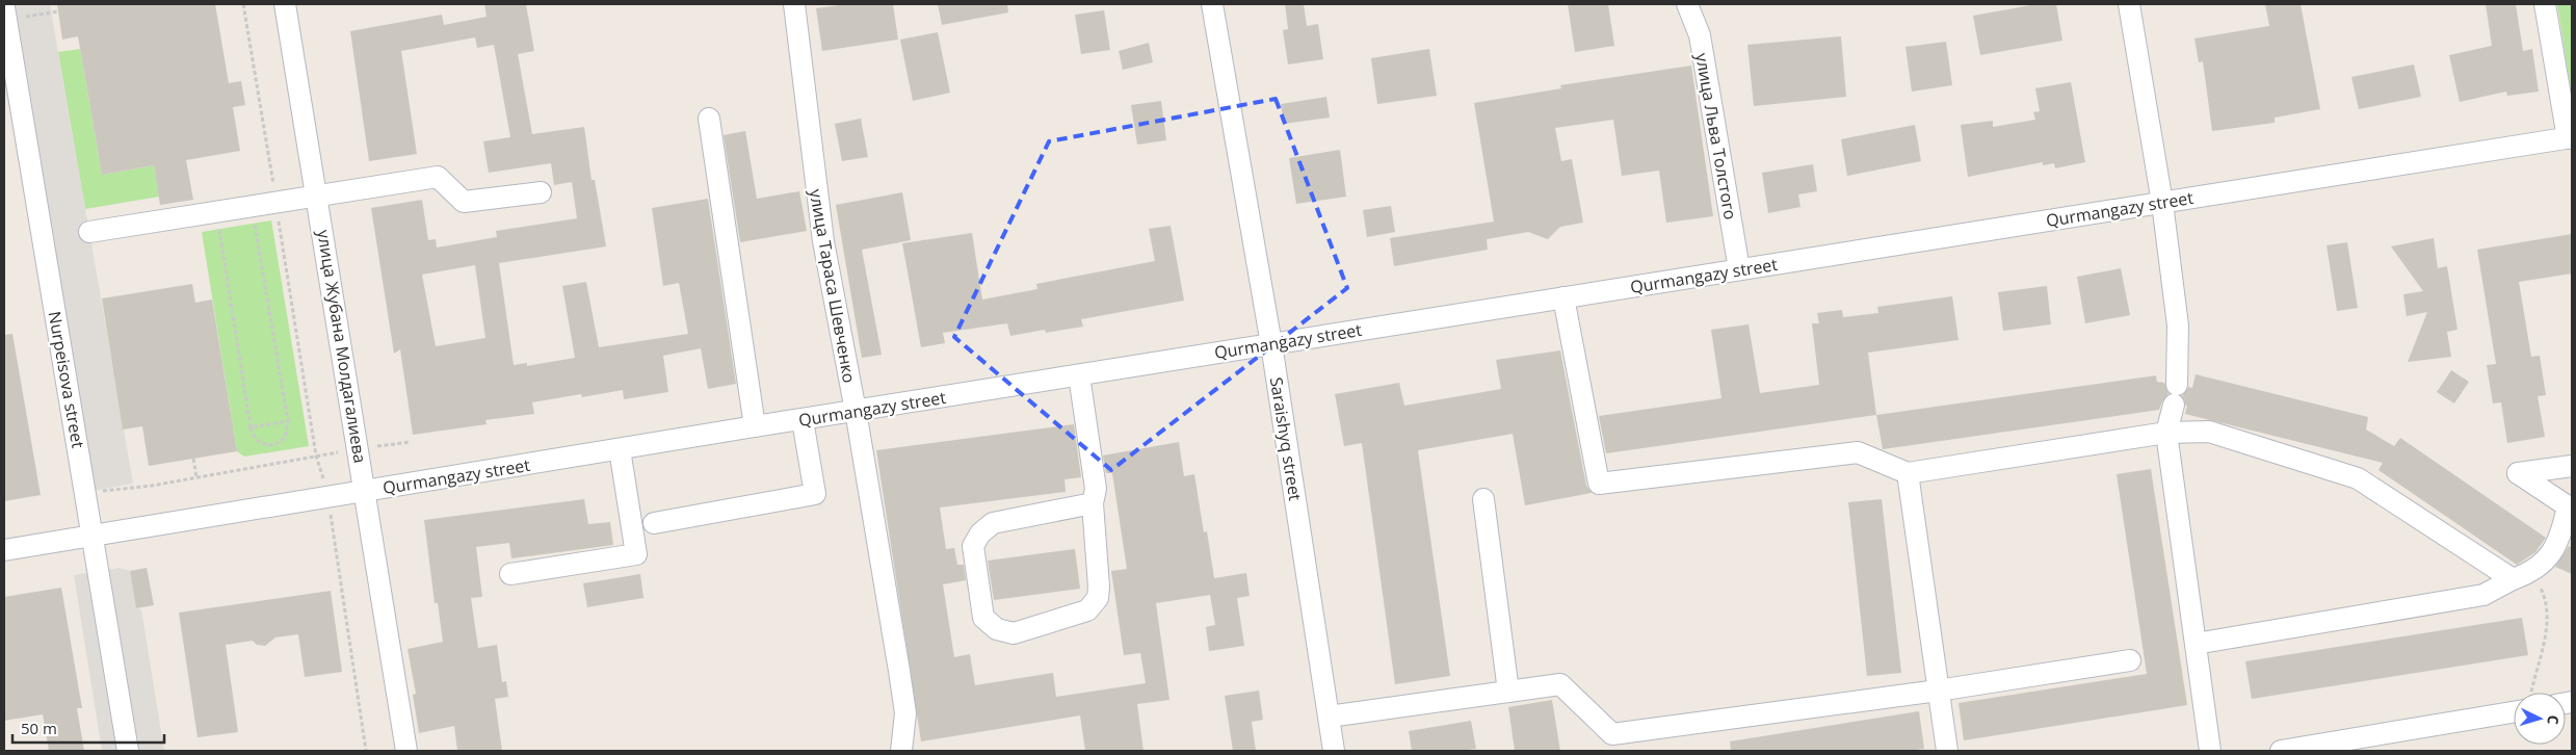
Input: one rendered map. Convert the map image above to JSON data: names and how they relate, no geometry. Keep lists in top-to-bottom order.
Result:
{
  "streets": {
    "street": [
      "улица Льва Толстого",
      "Qurmangazy street",
      "улица Тараса Шевченко",
      "улица Жубана Молдагалиева",
      "Nurpeisova street",
      "Saraishyq street"
    ]
  },
  "crossings": [
    ["улица Льва Толстого", "Qurmangazy street"],
    ["Qurmangazy street", "улица Тараса Шевченко"],
    ["Qurmangazy street", "улица Жубана Молдагалиева"],
    ["Qurmangazy street", "Nurpeisova street"],
    ["Qurmangazy street", "Saraishyq street"]
  ],
  "scale_bar": "50 m",
  "north": "right"
}
